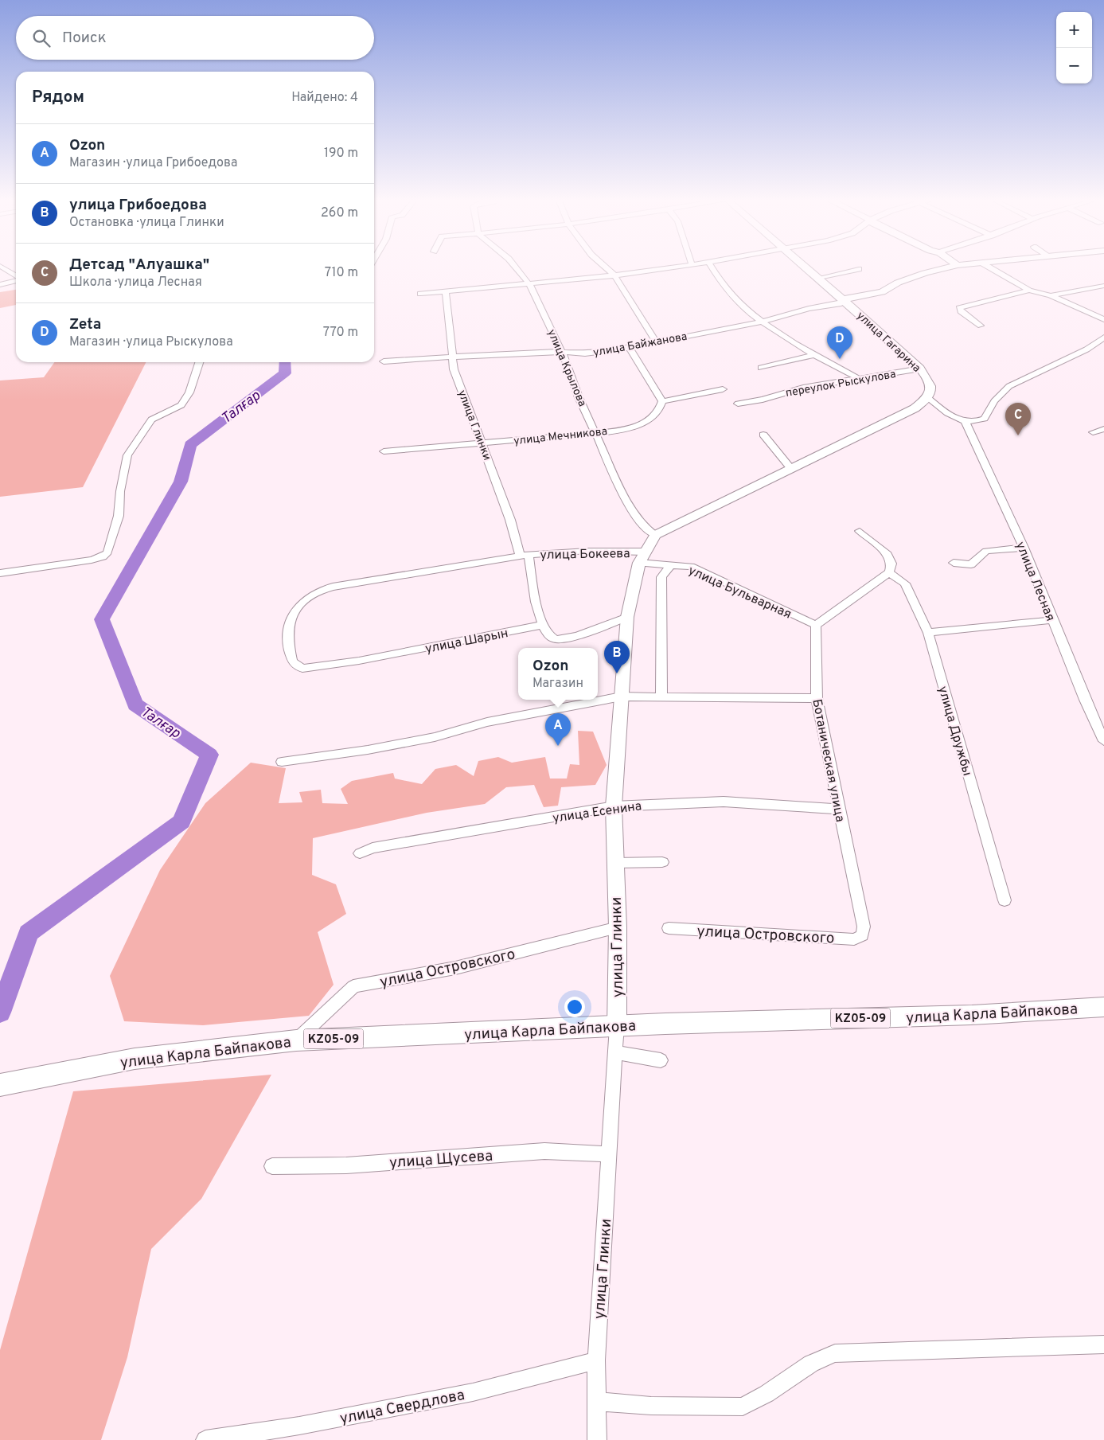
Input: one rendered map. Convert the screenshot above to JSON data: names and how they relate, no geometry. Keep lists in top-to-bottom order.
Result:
{
  "streets": {
    "main road": [
      "улица Гагарина",
      "улица Глинки",
      "улица Бокеева",
      "улица Карла Байпакова",
      "KZ05-09"
    ],
    "street": [
      "улица Байжанова",
      "улица Крылова",
      "переулок Рыскулова",
      "улица Мечникова",
      "улица Лесная",
      "улица Бульварная",
      "улица Шарын",
      "улица Дружбы",
      "Ботаническая улица",
      "улица Есенина",
      "улица Островского",
      "улица Щусева",
      "улица Свердлова"
    ]
  },
  "crossings": [
    ["улица Гагарина", "улица Байжанова"],
    ["улица Гагарина", "переулок Рыскулова"],
    ["улица Байжанова", "улица Крылова"],
    ["улица Байжанова", "улица Глинки"],
    ["улица Крылова", "улица Мечникова"],
    ["улица Крылова", "улица Бокеева"],
    ["улица Глинки", "улица Мечникова"],
    ["улица Глинки", "улица Бокеева"],
    ["улица Глинки", "улица Бульварная"],
    ["улица Глинки", "улица Шарын"],
    ["улица Глинки", "улица Есенина"],
    ["улица Глинки", "улица Островского"],
    ["улица Глинки", "улица Карла Байпакова"],
    ["улица Глинки", "улица Щусева"],
    ["улица Глинки", "улица Свердлова"],
    ["улица Бокеева", "улица Бульварная"],
    ["улица Бокеева", "улица Шарын"],
    ["улица Бульварная", "Ботаническая улица"],
    ["Ботаническая улица", "улица Есенина"],
    ["Ботаническая улица", "улица Островского"],
    ["улица Островского", "улица Карла Байпакова"]
  ],
  "water": ["Талғар"],
  "page": {
    "map_buttons": ["+", "−"],
    "search": "Поиск",
    "heading": ["Рядом", "Найдено: 4"],
    "list": [
      {
        "mark": "A",
        "name": "Ozon",
        "note": "Магазин · улица Грибоедова",
        "value": "190 m"
      },
      {
        "mark": "B",
        "name": "улица Грибоедова",
        "note": "Остановка · улица Глинки",
        "value": "260 m"
      },
      {
        "mark": "C",
        "name": "Детсад \"Алуашка\"",
        "note": "Школа · улица Лесная",
        "value": "710 m"
      },
      {
        "mark": "D",
        "name": "Zeta",
        "note": "Магазин · улица Рыскулова",
        "value": "770 m"
      }
    ],
    "pins": [
      "D",
      "C",
      "B",
      "A"
    ],
    "popup": ["Ozon", "Магазин"]
  }
}
